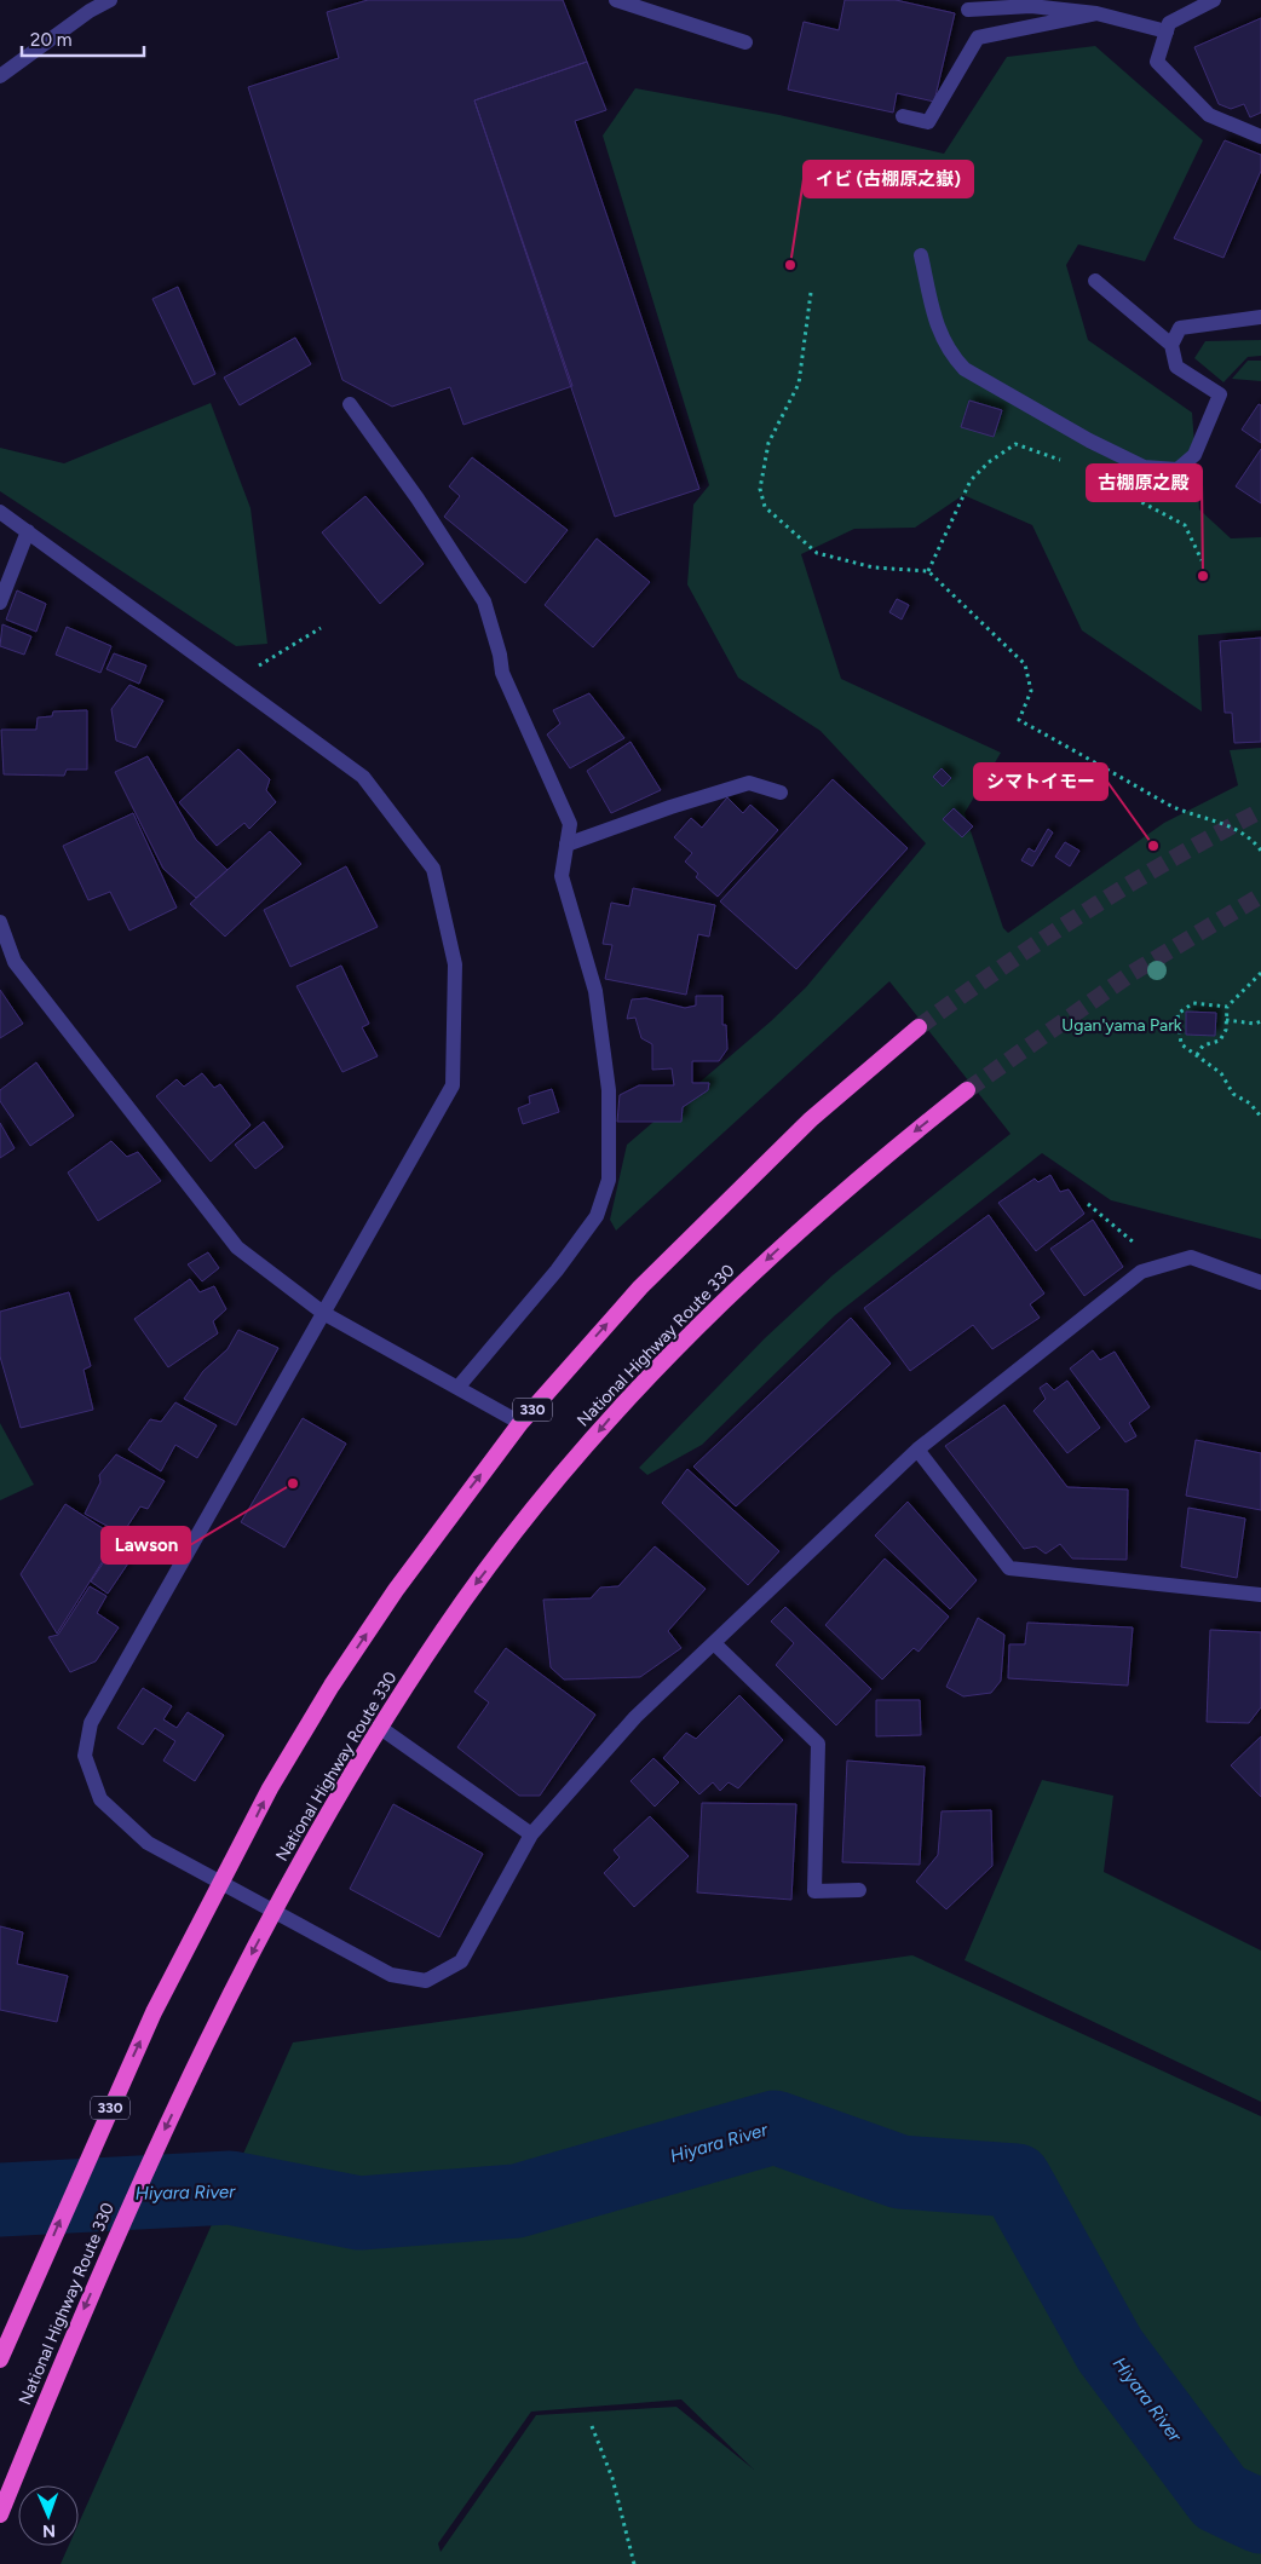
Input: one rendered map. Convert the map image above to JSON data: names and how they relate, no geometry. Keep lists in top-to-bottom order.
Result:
{
  "streets": {
    "highway": ["National Highway Route 330", "330"]
  },
  "water": ["Hiyara River"],
  "parks": ["Ugan'yama Park"],
  "places": [
    "イビ (古棚原之嶽)",
    "古棚原之殿",
    "シマトイモー",
    "Lawson"
  ],
  "scale_bar": "20 m",
  "north": "bottom"
}
